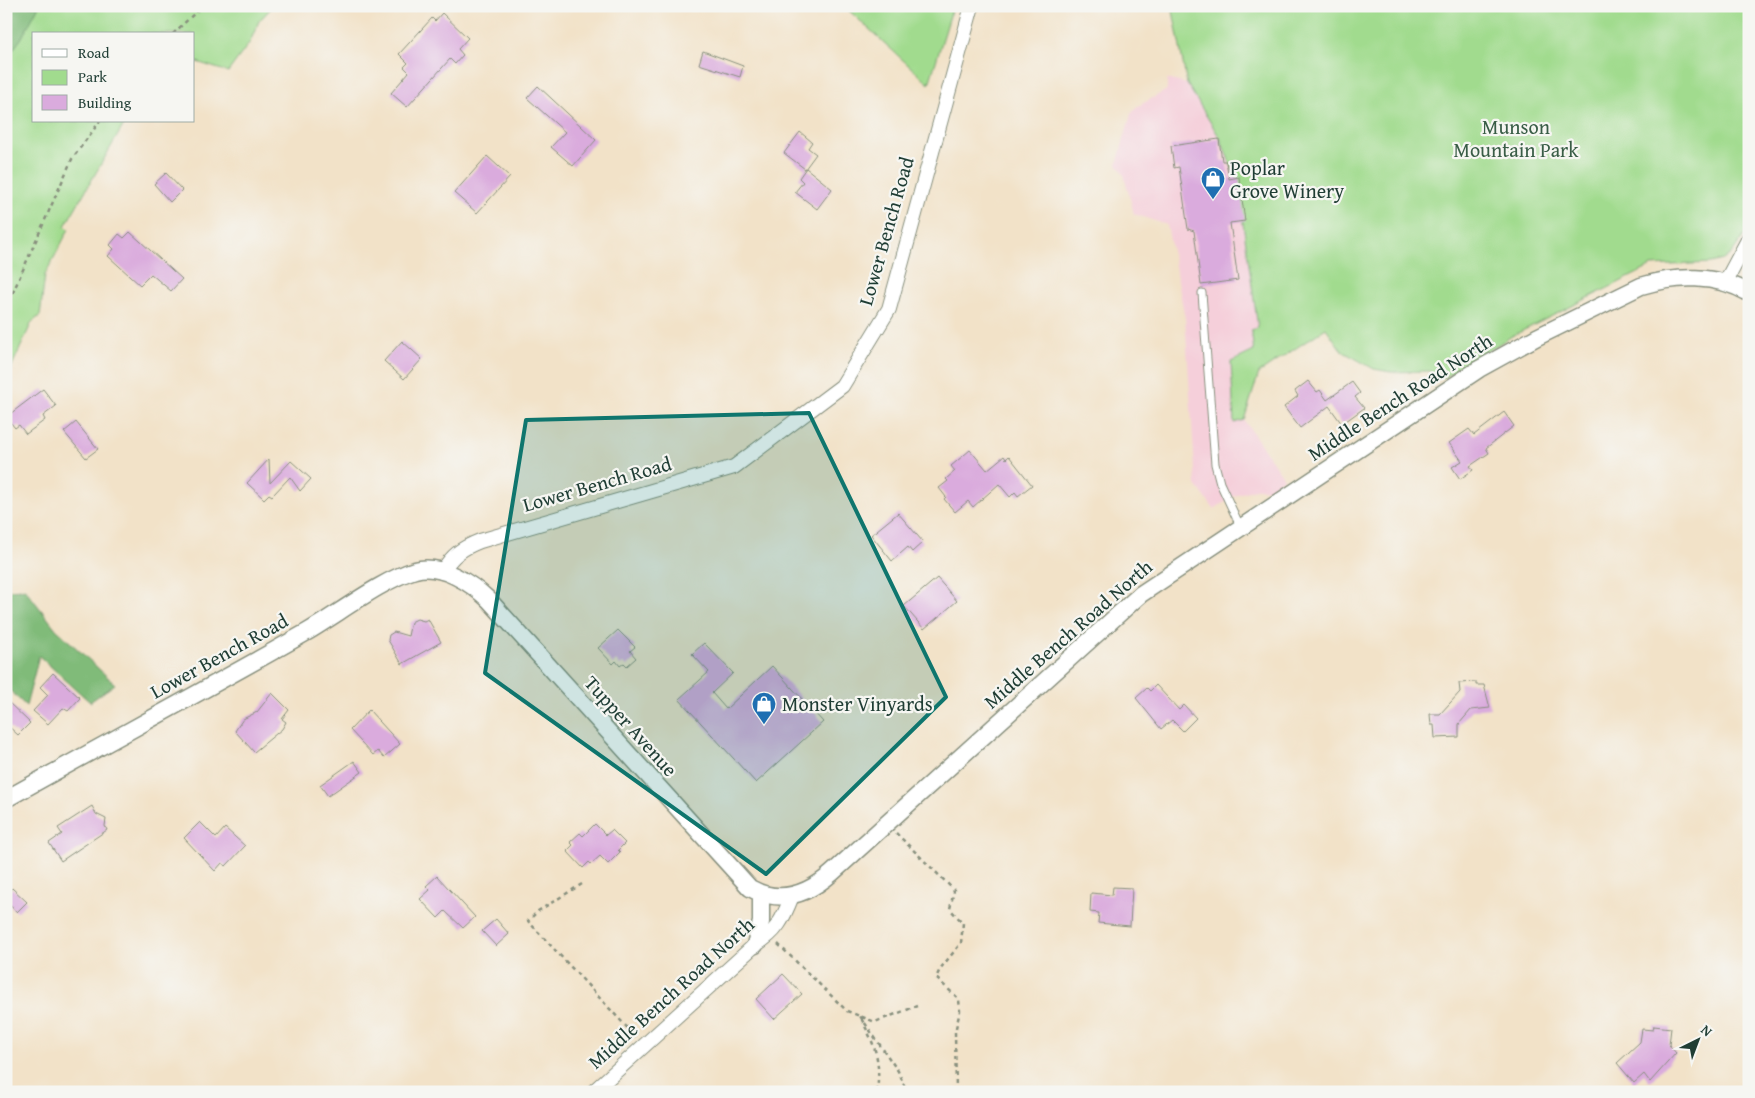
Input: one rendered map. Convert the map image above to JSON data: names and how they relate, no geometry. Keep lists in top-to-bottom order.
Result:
{
  "streets": {
    "street": ["Lower Bench Road", "Middle Bench Road North", "Tupper Avenue"]
  },
  "crossings": [
    ["Lower Bench Road", "Tupper Avenue"]
  ],
  "parks": ["Munson Mountain Park"],
  "places": {
    "shop": ["Poplar Grove Winery", "Monster Vinyards"]
  },
  "legend": ["Road", "Park", "Building"],
  "north": "top right"
}
